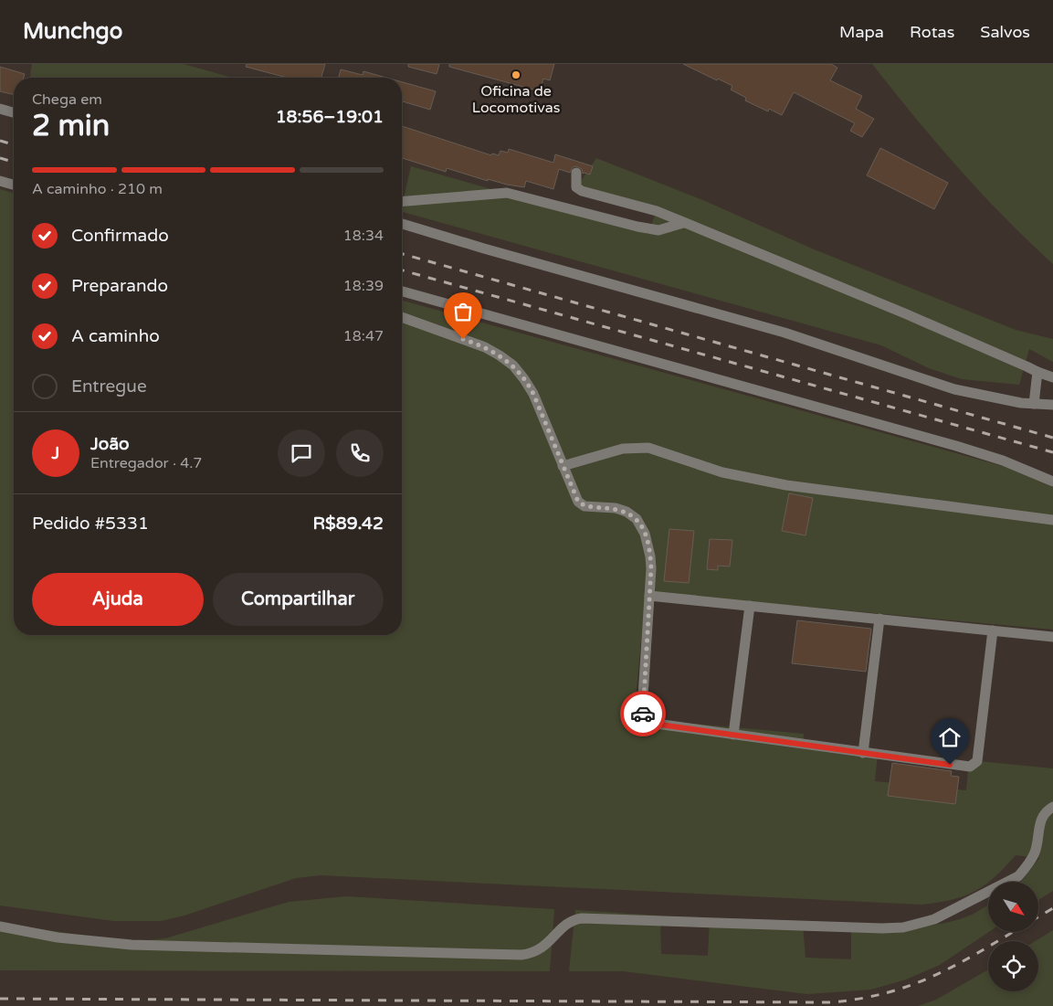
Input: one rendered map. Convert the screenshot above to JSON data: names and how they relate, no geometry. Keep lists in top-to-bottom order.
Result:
{
  "places": ["Oficina de Locomotivas"],
  "north": "bottom right",
  "page": {
    "header": "Munchgo",
    "nav": ["Mapa", "Rotas", "Salvos"],
    "heading": ["2 min", "Chega em", "18:56–19:01"],
    "panel": [
      "João",
      "Entregador · 4.7",
      "Pedido #5331",
      "R$89.42"
    ],
    "bar": "A caminho · 210 m",
    "list": [
      ["Confirmado", "18:34"],
      ["Preparando", "18:39"],
      ["A caminho", "18:47"],
      "Entregue"
    ],
    "round": "J",
    "buttons": ["Ajuda", "Compartilhar"]
  }
}
